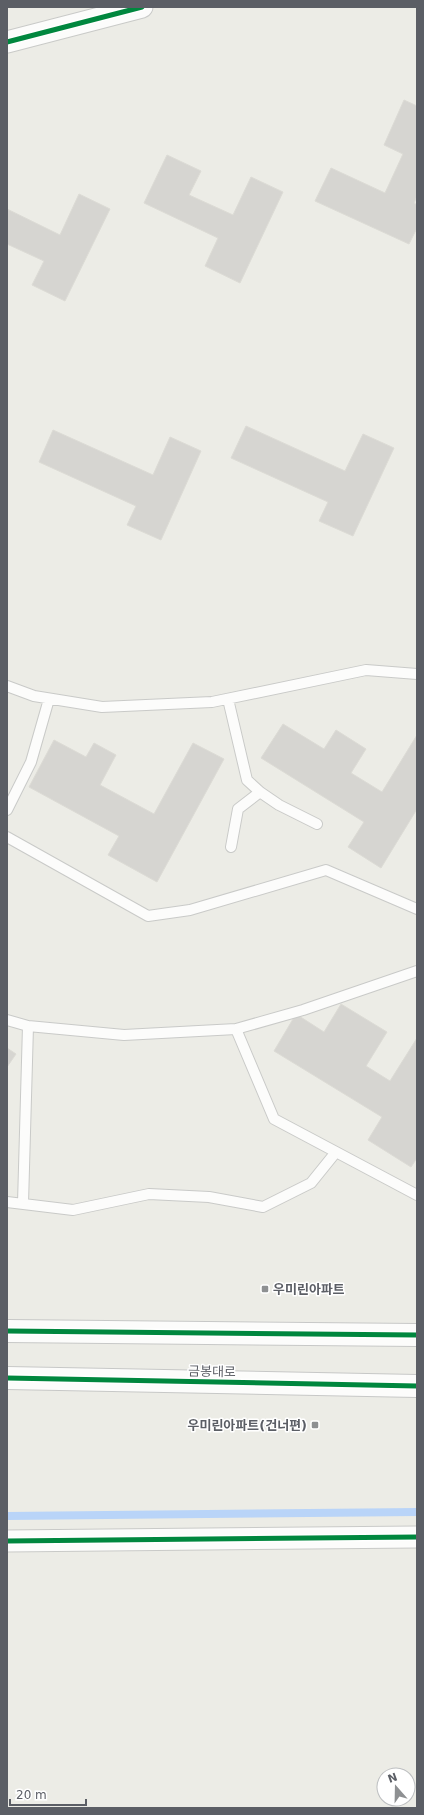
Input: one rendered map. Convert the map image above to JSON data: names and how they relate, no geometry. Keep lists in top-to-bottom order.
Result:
{
  "streets": {
    "street": ["금봉대로"]
  },
  "places": {
    "transit": ["우미린아파트", "우미린아파트(건너편)"]
  },
  "scale_bar": "20 m",
  "north": "top"
}
